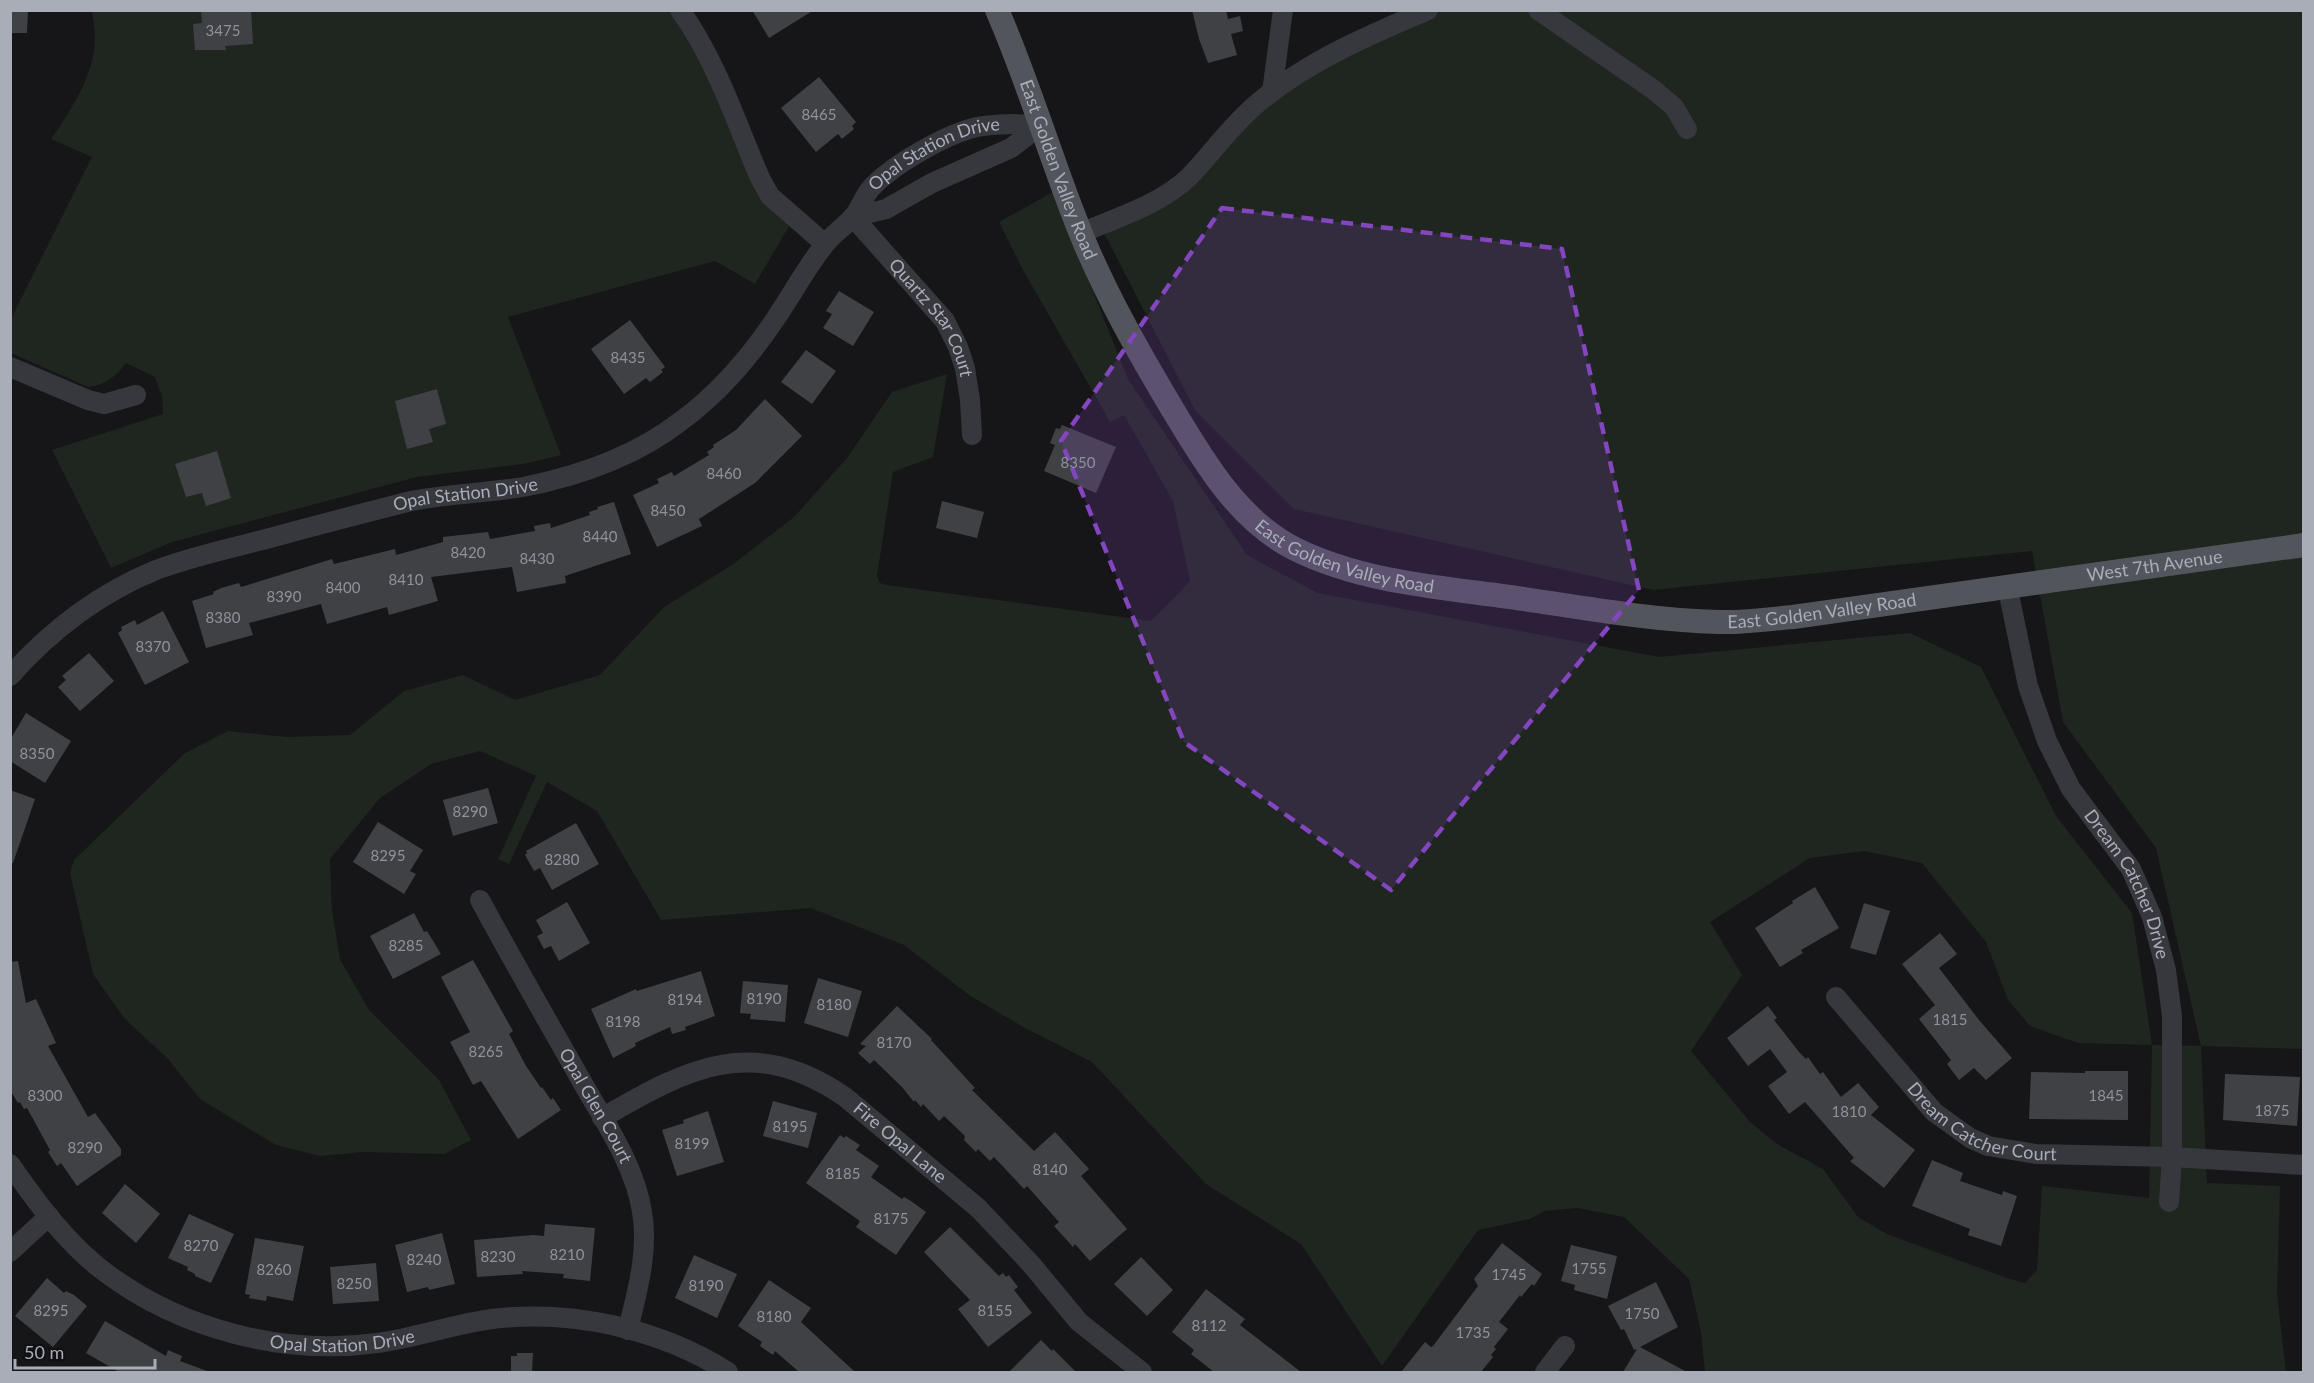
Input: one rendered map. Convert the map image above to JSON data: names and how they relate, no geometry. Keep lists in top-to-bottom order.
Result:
{
  "streets": {
    "main road": ["East Golden Valley Road", "West 7th Avenue"],
    "street": [
      "Opal Station Drive",
      "Quartz Star Court",
      "Dream Catcher Drive",
      "Opal Glen Court",
      "Dream Catcher Court",
      "Fire Opal Lane"
    ]
  },
  "crossings": [
    ["Opal Station Drive", "East Golden Valley Road"],
    ["Opal Station Drive", "Quartz Star Court"],
    ["Opal Station Drive", "Opal Glen Court"],
    ["East Golden Valley Road", "West 7th Avenue"],
    ["East Golden Valley Road", "Dream Catcher Drive"],
    ["West 7th Avenue", "Dream Catcher Drive"],
    ["Dream Catcher Drive", "Dream Catcher Court"],
    ["Opal Glen Court", "Fire Opal Lane"]
  ],
  "house_numbers": [
    "3475",
    "8465",
    "8435",
    "8350",
    "8460",
    "8450",
    "8440",
    "8420",
    "8430",
    "8410",
    "8400",
    "8390",
    "8380",
    "8370",
    "8350",
    "8290",
    "8295",
    "8280",
    "8285",
    "8190",
    "8194",
    "8180",
    "1815",
    "8198",
    "8170",
    "8265",
    "8300",
    "1845",
    "1875",
    "1810",
    "8195",
    "8199",
    "8290",
    "8140",
    "8185",
    "8175",
    "8270",
    "8210",
    "8230",
    "8240",
    "1755",
    "8260",
    "1745",
    "8250",
    "8190",
    "8295",
    "8155",
    "1750",
    "8180",
    "8112",
    "1735"
  ],
  "scale_bar": "50 m"
}
